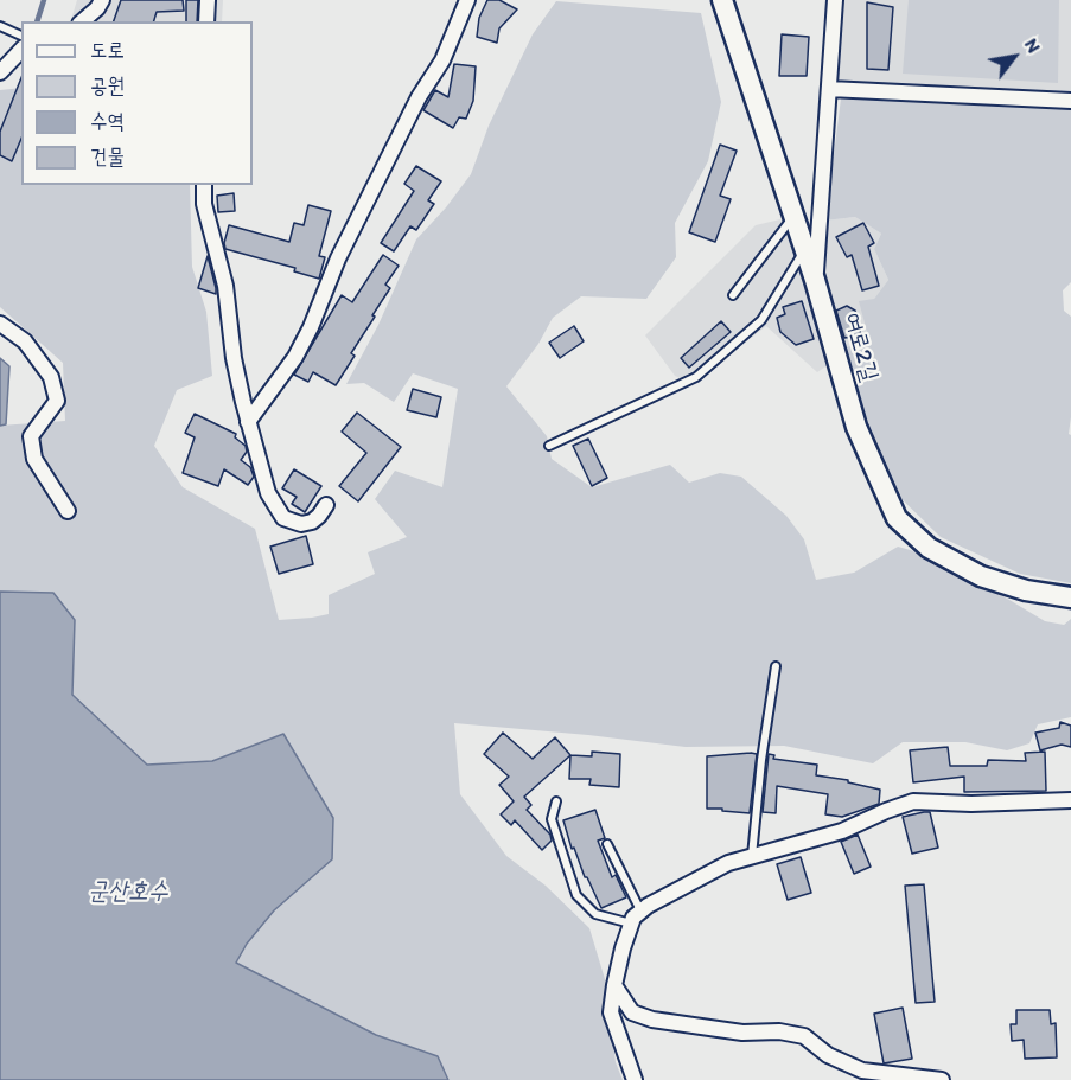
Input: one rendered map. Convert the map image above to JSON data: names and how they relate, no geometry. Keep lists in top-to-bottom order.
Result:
{
  "streets": {
    "street": ["여로2길"]
  },
  "water": ["군산호수"],
  "legend": [
    "도로",
    "공원",
    "수역",
    "건물"
  ],
  "north": "top right"
}
